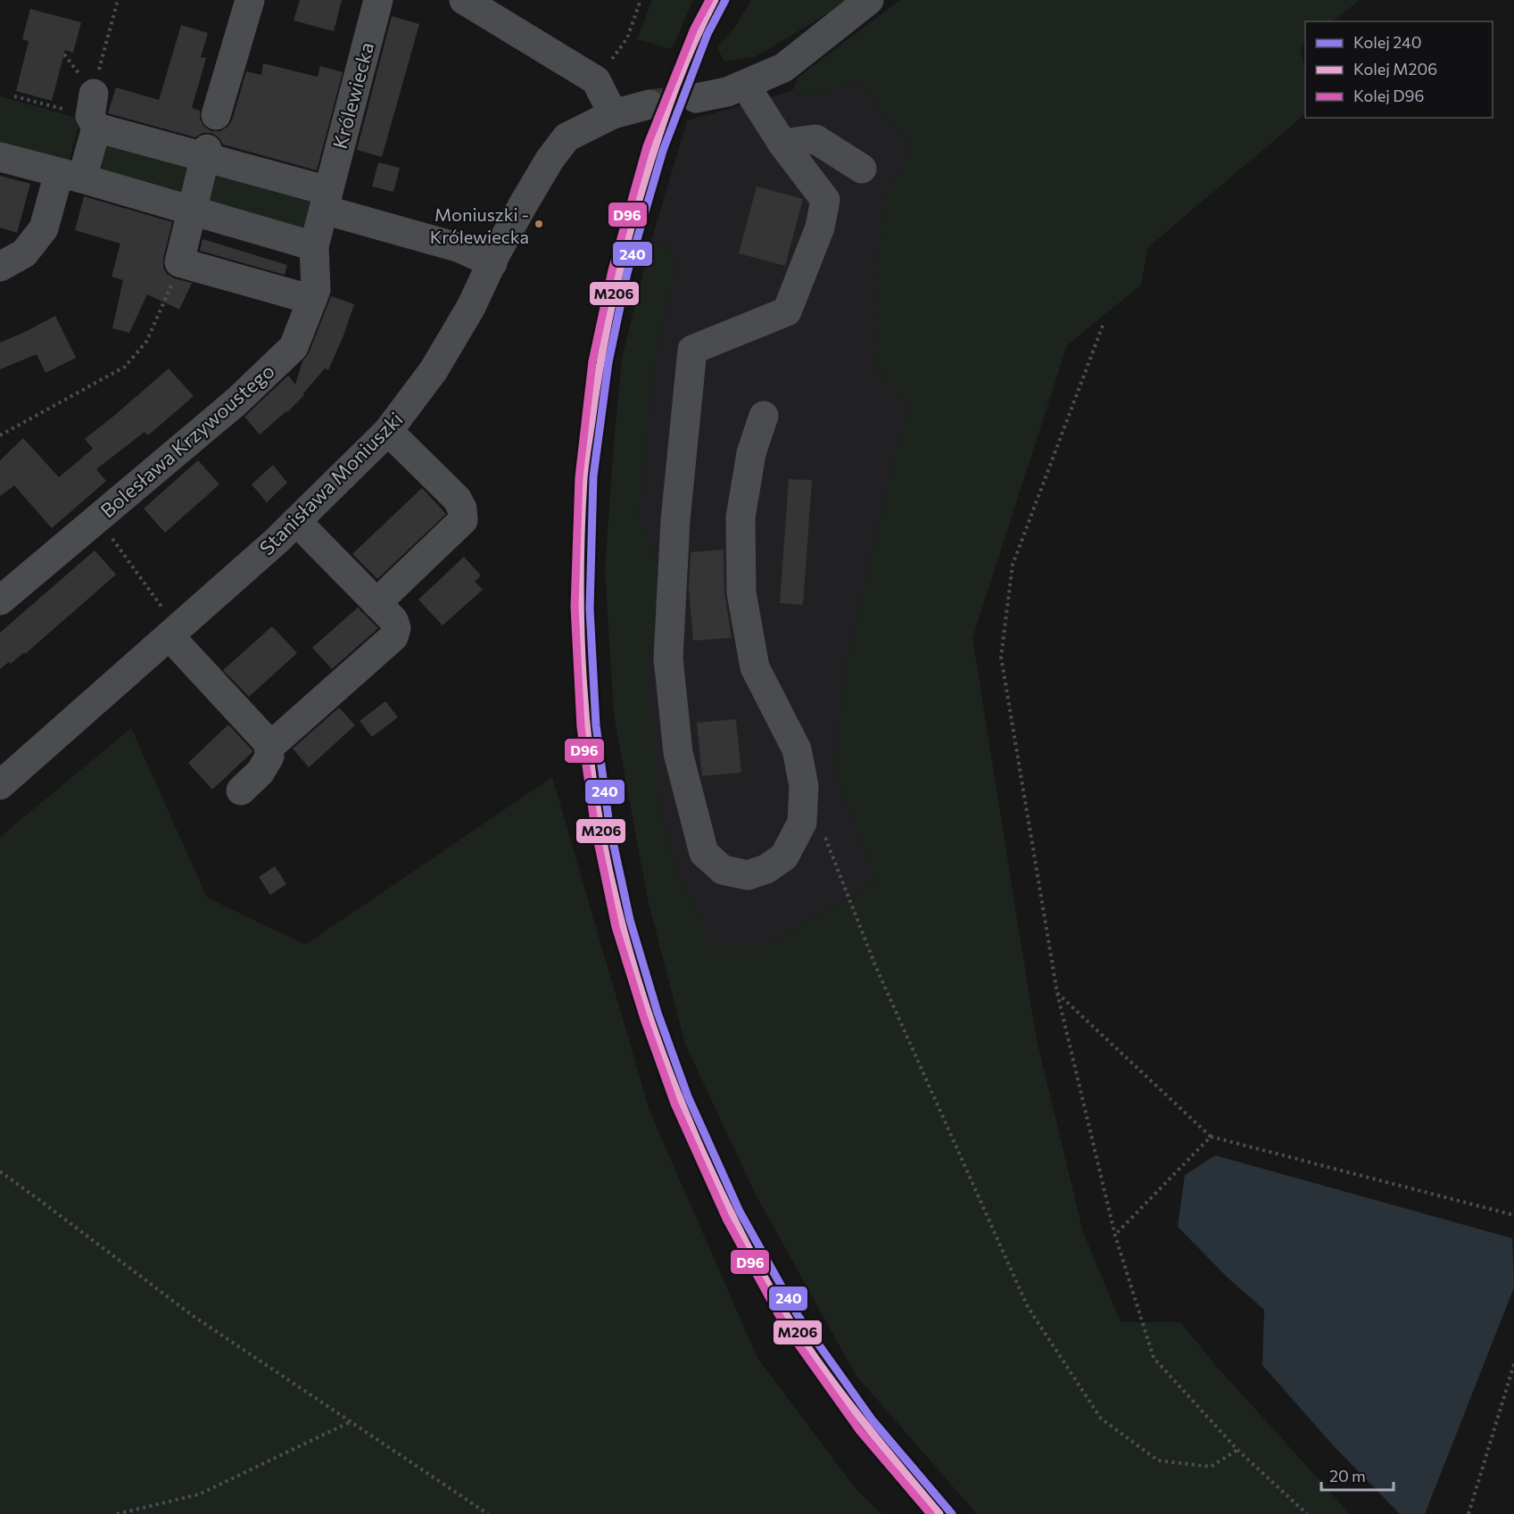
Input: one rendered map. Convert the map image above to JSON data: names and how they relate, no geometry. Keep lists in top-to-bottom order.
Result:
{
  "streets": {
    "street": ["Królewiecka", "Bolesława Krzywoustego", "Stanisława Moniuszki"]
  },
  "crossings": [
    ["Królewiecka", "Bolesława Krzywoustego"]
  ],
  "places": ["Moniuszki - Królewiecka"],
  "lines": ["rail line 240", "rail line M206", "rail line D96"],
  "legend": ["Kolej 240", "Kolej M206", "Kolej D96"],
  "scale_bar": "20 m"
}
